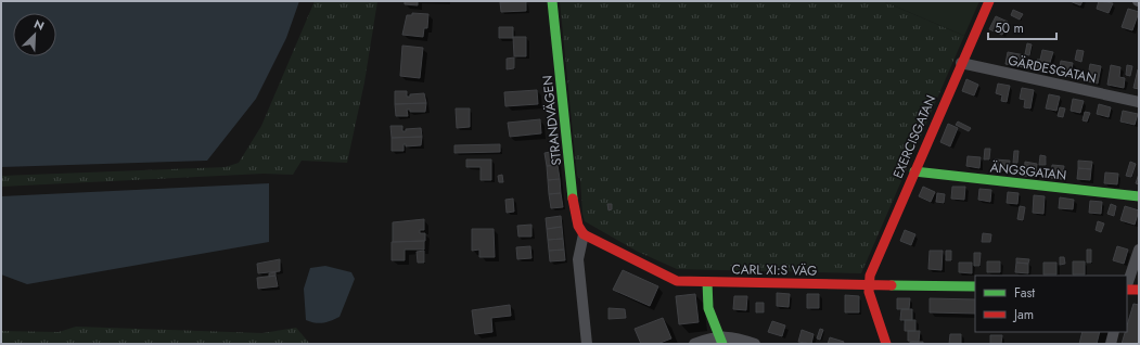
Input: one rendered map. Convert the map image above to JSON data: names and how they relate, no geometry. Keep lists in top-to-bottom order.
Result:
{
  "streets": {
    "street": [
      "GÄRDESGATAN",
      "STRANDVÄGEN",
      "EXERCISGATAN",
      "ÄNGSGATAN",
      "CARL XI:S VÄG"
    ]
  },
  "crossings": [
    ["GÄRDESGATAN", "EXERCISGATAN"],
    ["STRANDVÄGEN", "CARL XI:S VÄG"],
    ["EXERCISGATAN", "ÄNGSGATAN"],
    ["EXERCISGATAN", "CARL XI:S VÄG"]
  ],
  "legend": ["Fast", "Jam"],
  "scale_bar": "50 m",
  "north": "top right"
}
